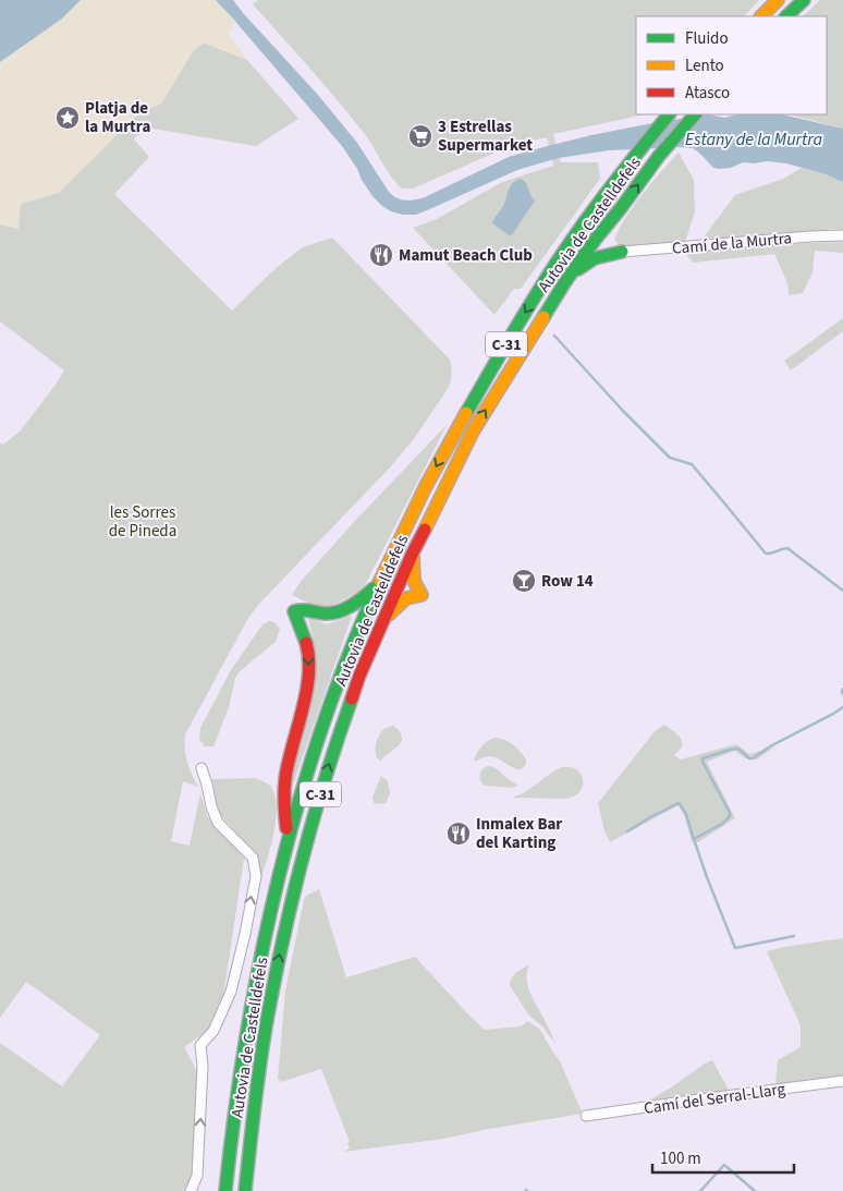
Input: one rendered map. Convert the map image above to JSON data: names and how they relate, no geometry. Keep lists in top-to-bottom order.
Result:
{
  "streets": {
    "highway": ["Autovia de Castelldefels", "C-31"],
    "street": ["Camí de la Murtra", "Camí del Serral-Llarg"]
  },
  "water": ["Estany de la Murtra"],
  "parks": ["les Sorres de Pineda"],
  "places": {
    "place": ["Platja de la Murtra"],
    "supermarket": ["3 Estrellas Supermarket"],
    "restaurant": ["Mamut Beach Club", "Inmalex Bar del Karting"],
    "bar": ["Row 14"]
  },
  "legend": ["Fluido", "Lento", "Atasco"],
  "scale_bar": "100 m"
}
